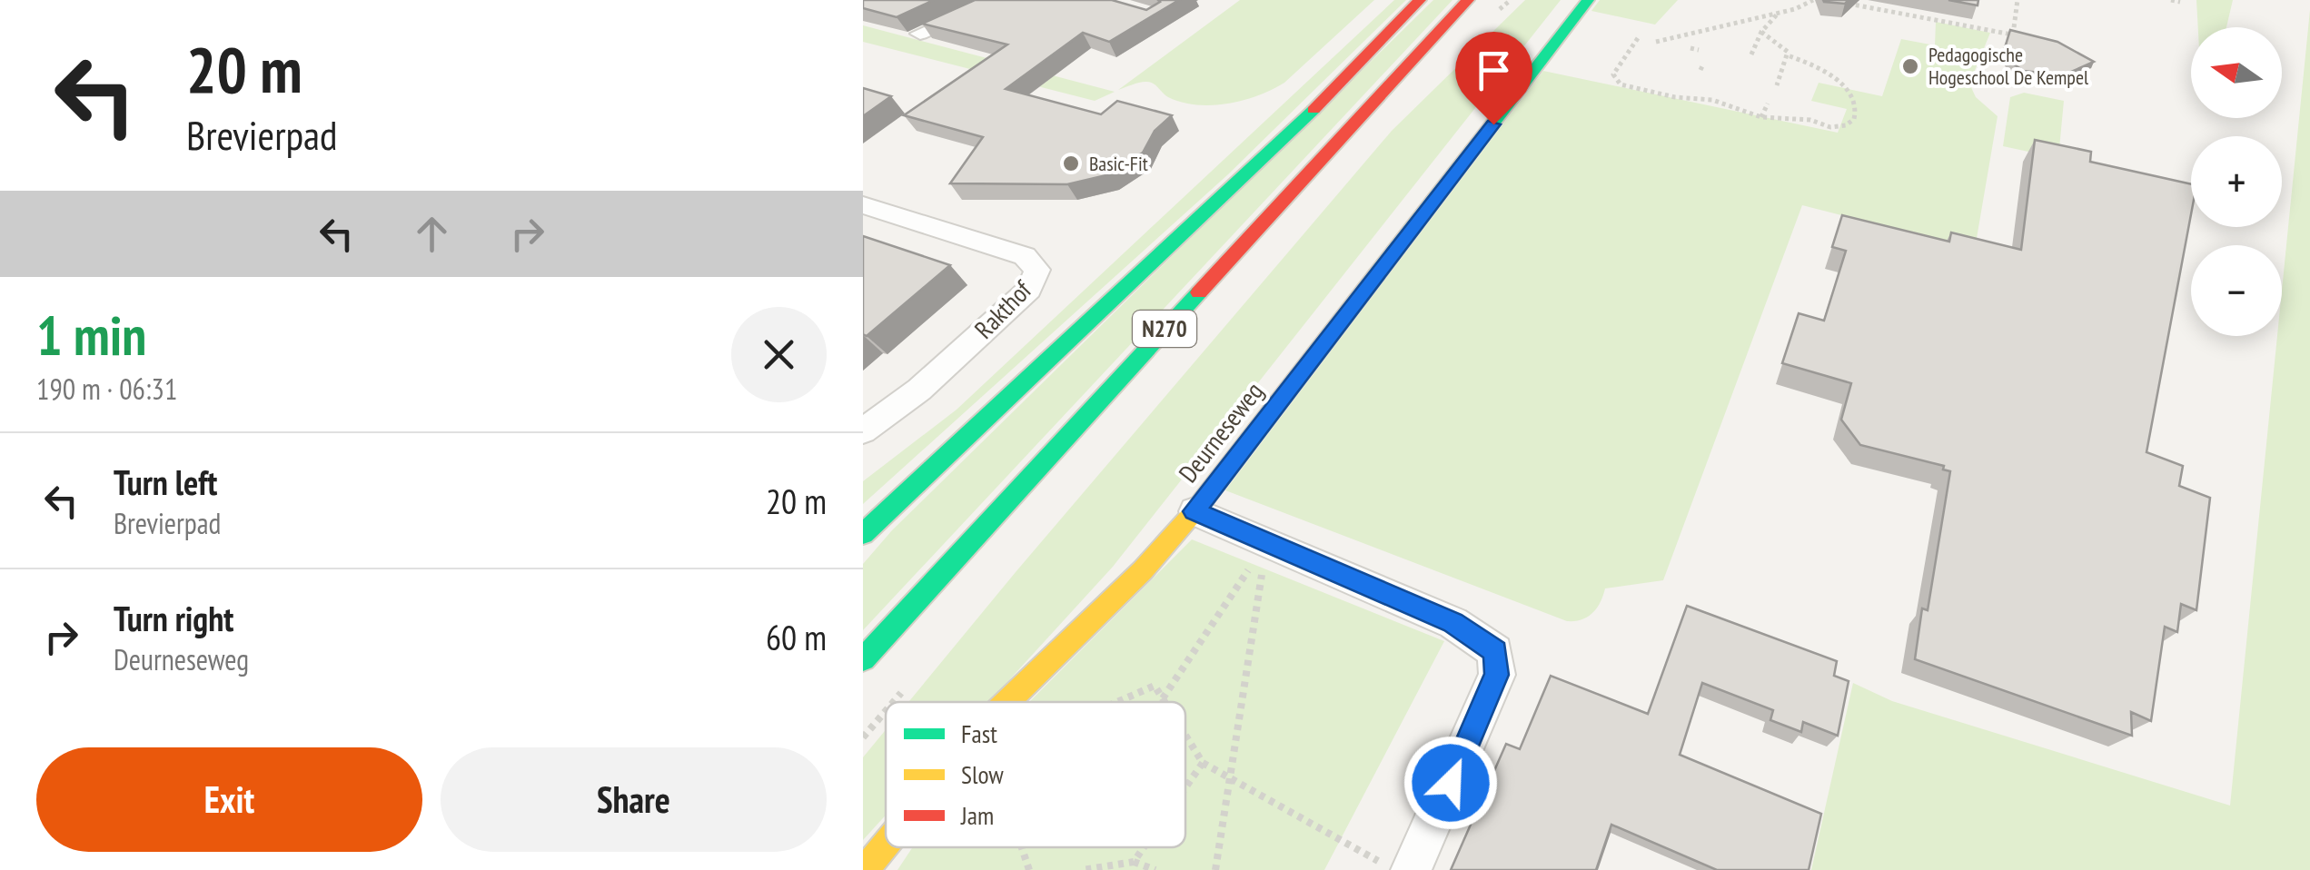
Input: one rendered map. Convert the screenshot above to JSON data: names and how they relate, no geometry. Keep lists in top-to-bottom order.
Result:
{
  "streets": {
    "main road": ["N270", "Deurneseweg"],
    "street": ["Rakthof"]
  },
  "places": ["Pedagogische Hogeschool De Kempel", "Basic-Fit"],
  "legend": ["Fast", "Slow", "Jam"],
  "north": "left",
  "page": {
    "turn": ["20 m", "Brevierpad"],
    "map_buttons": ["+", "−"],
    "heading": ["1 min", "190 m · 06:31"],
    "list": [
      {
        "name": "Turn left",
        "note": "Brevierpad",
        "value": "20 m"
      },
      {
        "name": "Turn right",
        "note": "Deurneseweg",
        "value": "60 m"
      }
    ],
    "buttons": ["Exit", "Share"]
  }
}
